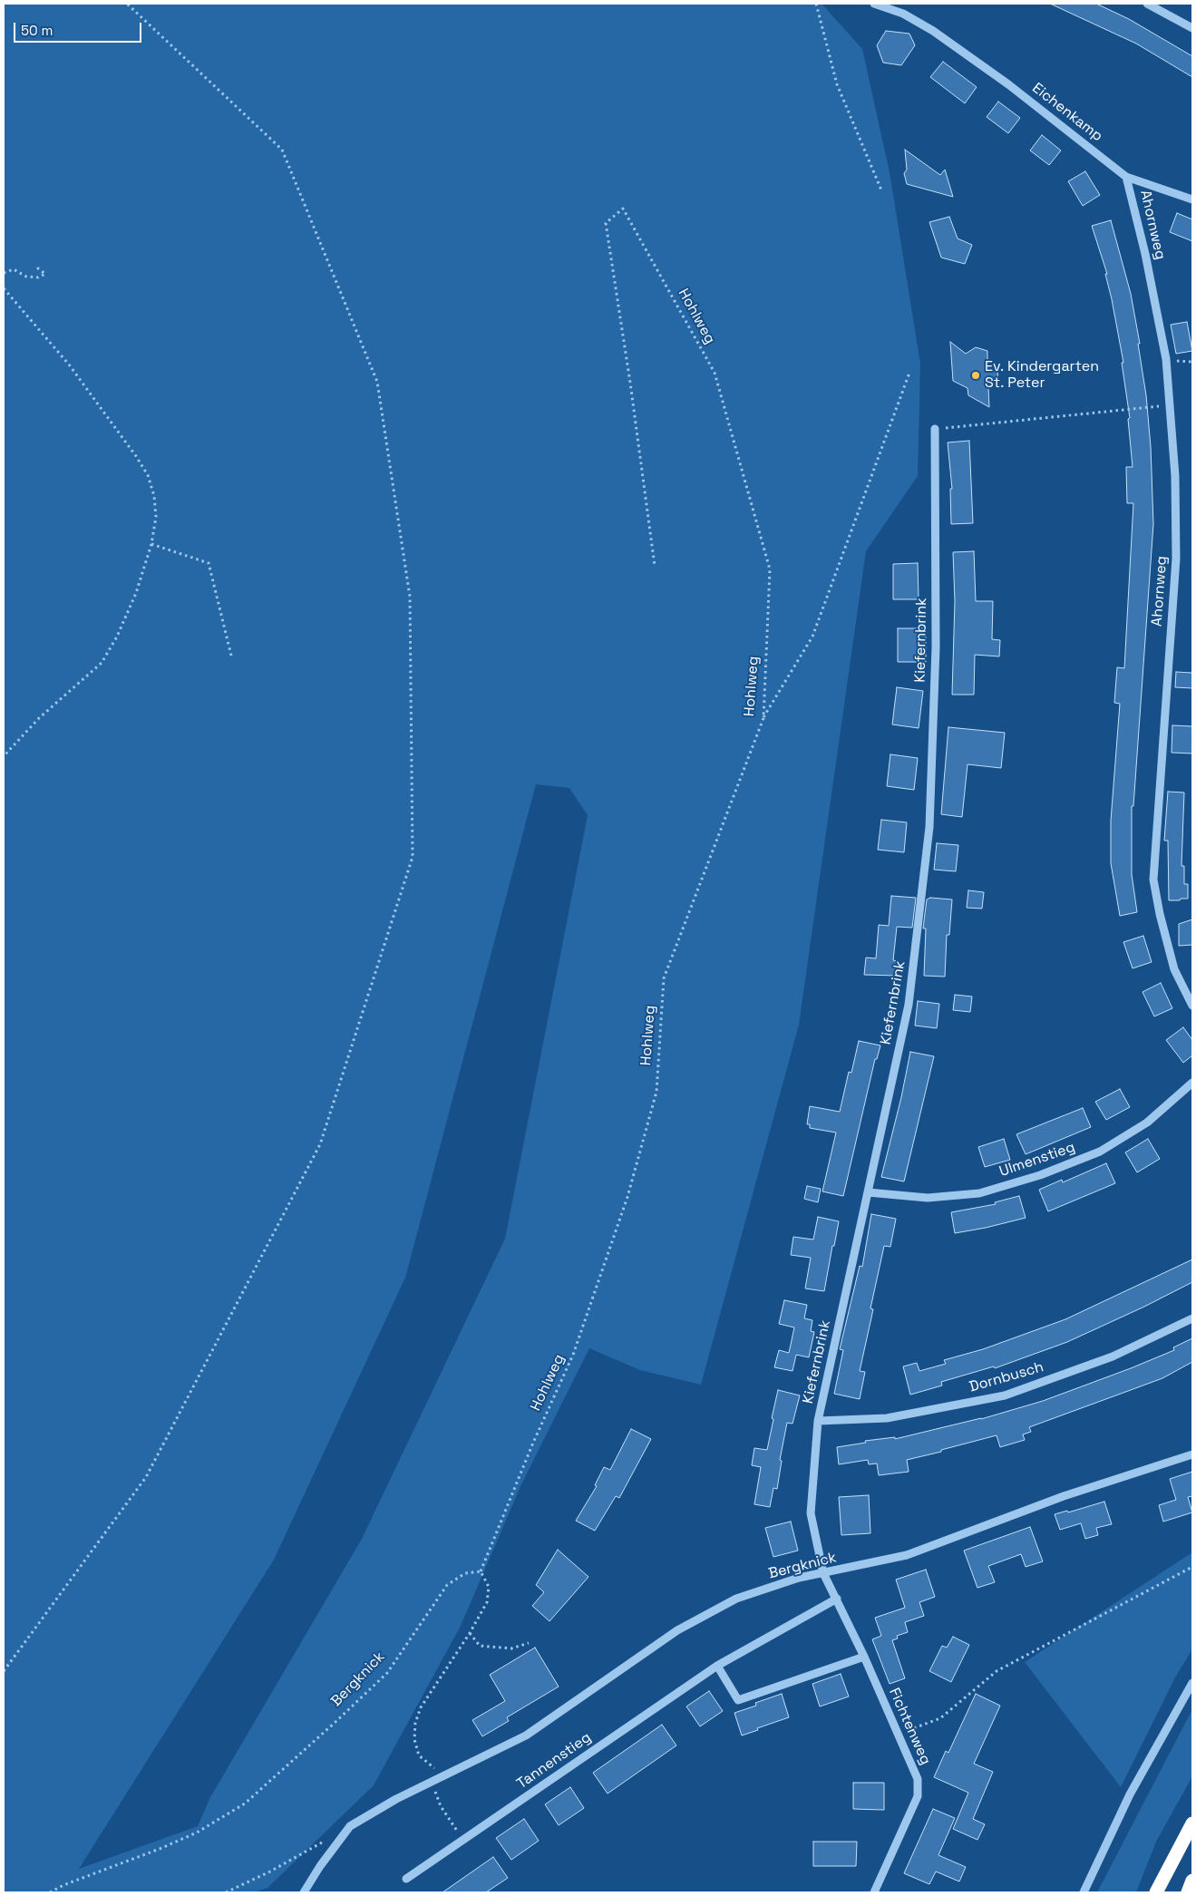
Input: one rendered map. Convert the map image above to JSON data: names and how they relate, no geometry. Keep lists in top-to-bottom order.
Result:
{
  "streets": {
    "street": [
      "Eichenkamp",
      "Ahornweg",
      "Kiefernbrink",
      "Ulmenstieg",
      "Dornbusch",
      "Bergknick",
      "Fichtenweg",
      "Tannenstieg"
    ],
    "path": ["Hohlweg"]
  },
  "crossings": [
    ["Eichenkamp", "Ahornweg"],
    ["Hohlweg", "Bergknick"],
    ["Kiefernbrink", "Ulmenstieg"],
    ["Kiefernbrink", "Dornbusch"],
    ["Kiefernbrink", "Bergknick"],
    ["Kiefernbrink", "Fichtenweg"],
    ["Bergknick", "Fichtenweg"],
    ["Fichtenweg", "Tannenstieg"]
  ],
  "places": ["Ev. Kindergarten St. Peter"],
  "scale_bar": "50 m"
}
